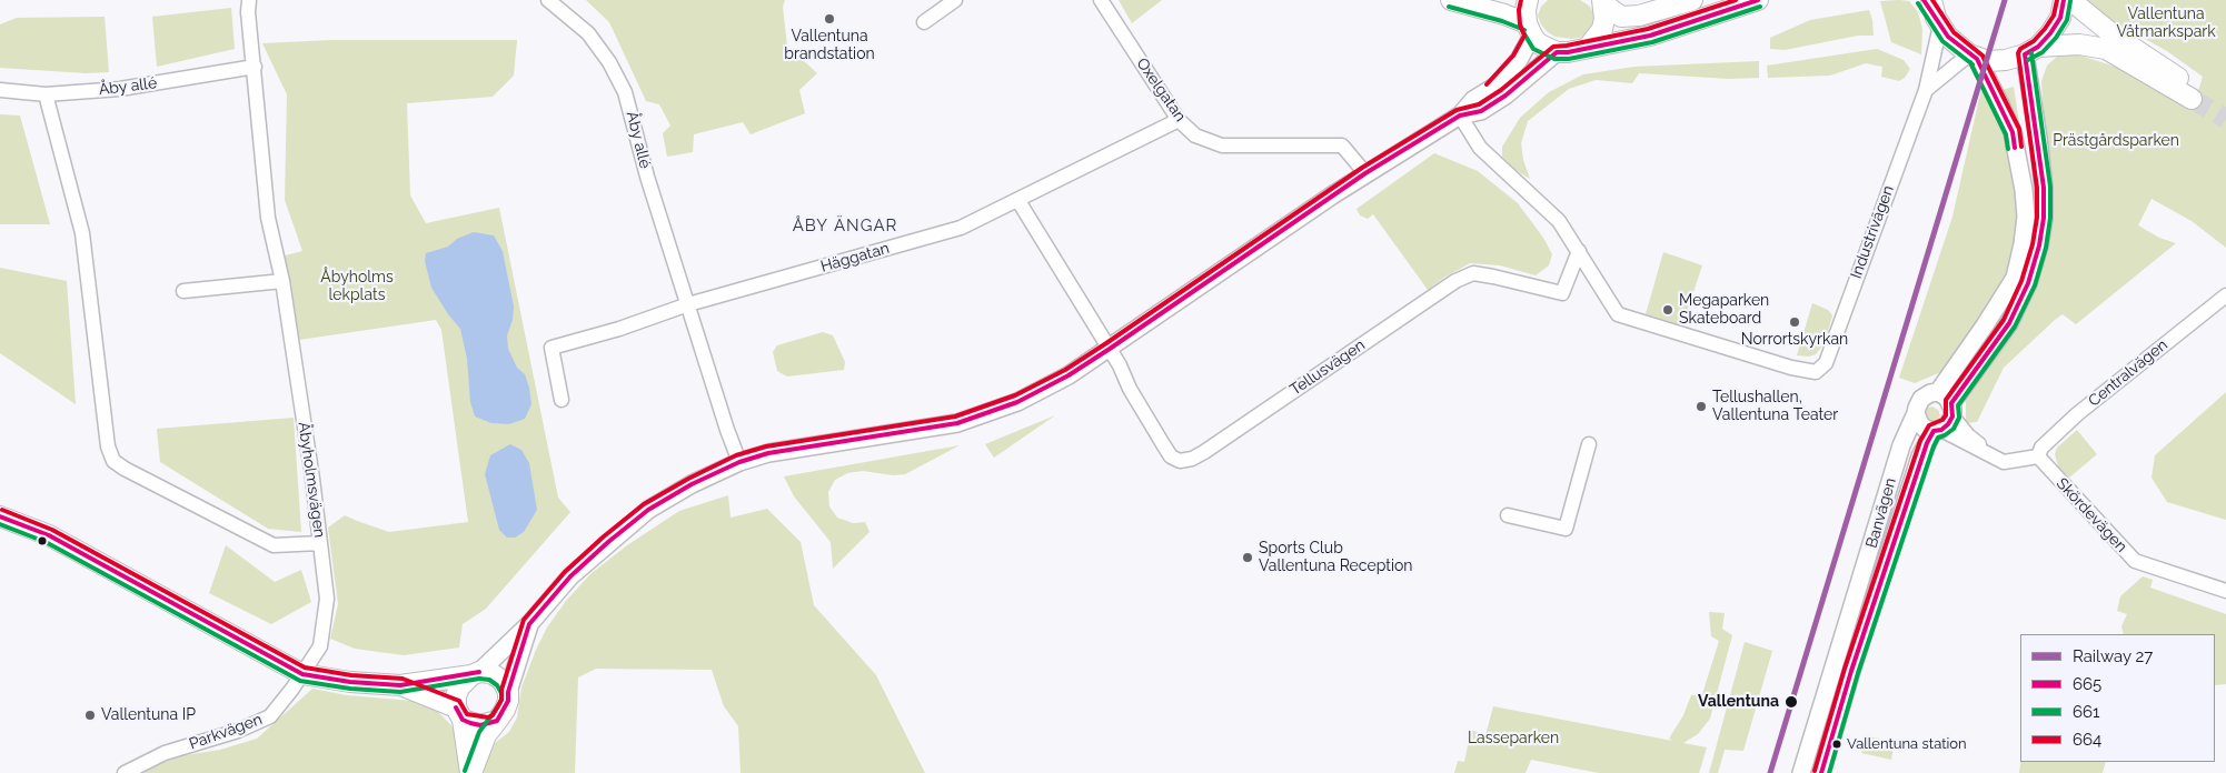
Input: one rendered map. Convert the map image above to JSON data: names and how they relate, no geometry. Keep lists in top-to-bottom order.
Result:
{
  "streets": {
    "street": [
      "Åby allé",
      "Oxelgatan",
      "Industrivägen",
      "Häggatan",
      "Tellusvägen",
      "Centralvägen",
      "Åbyholmsvägen",
      "Banvägen",
      "Skördevägen",
      "Parkvägen"
    ]
  },
  "crossings": [
    ["Åby allé", "Häggatan"],
    ["Åby allé", "Åbyholmsvägen"],
    ["Oxelgatan", "Häggatan"],
    ["Industrivägen", "Tellusvägen"],
    ["Centralvägen", "Skördevägen"],
    ["Åbyholmsvägen", "Parkvägen"]
  ],
  "districts": ["ÅBY ÄNGAR"],
  "parks": [
    "Vallentuna Våtmarkspark",
    "Prästgårdsparken",
    "Åbyholms lekplats",
    "Lasseparken"
  ],
  "places": [
    "Vallentuna brandstation",
    "Megaparken Skateboard",
    "Norrortskyrkan",
    "Tellushallen, Vallentuna Teater",
    "Sports Club Vallentuna Reception",
    "Vallentuna",
    "Vallentuna IP",
    "Vallentuna station"
  ],
  "lines": [
    "rail line 27",
    "transit line 665",
    "transit line 664",
    "transit line 661"
  ],
  "legend": [
    "Railway 27",
    "665",
    "661",
    "664"
  ]
}
